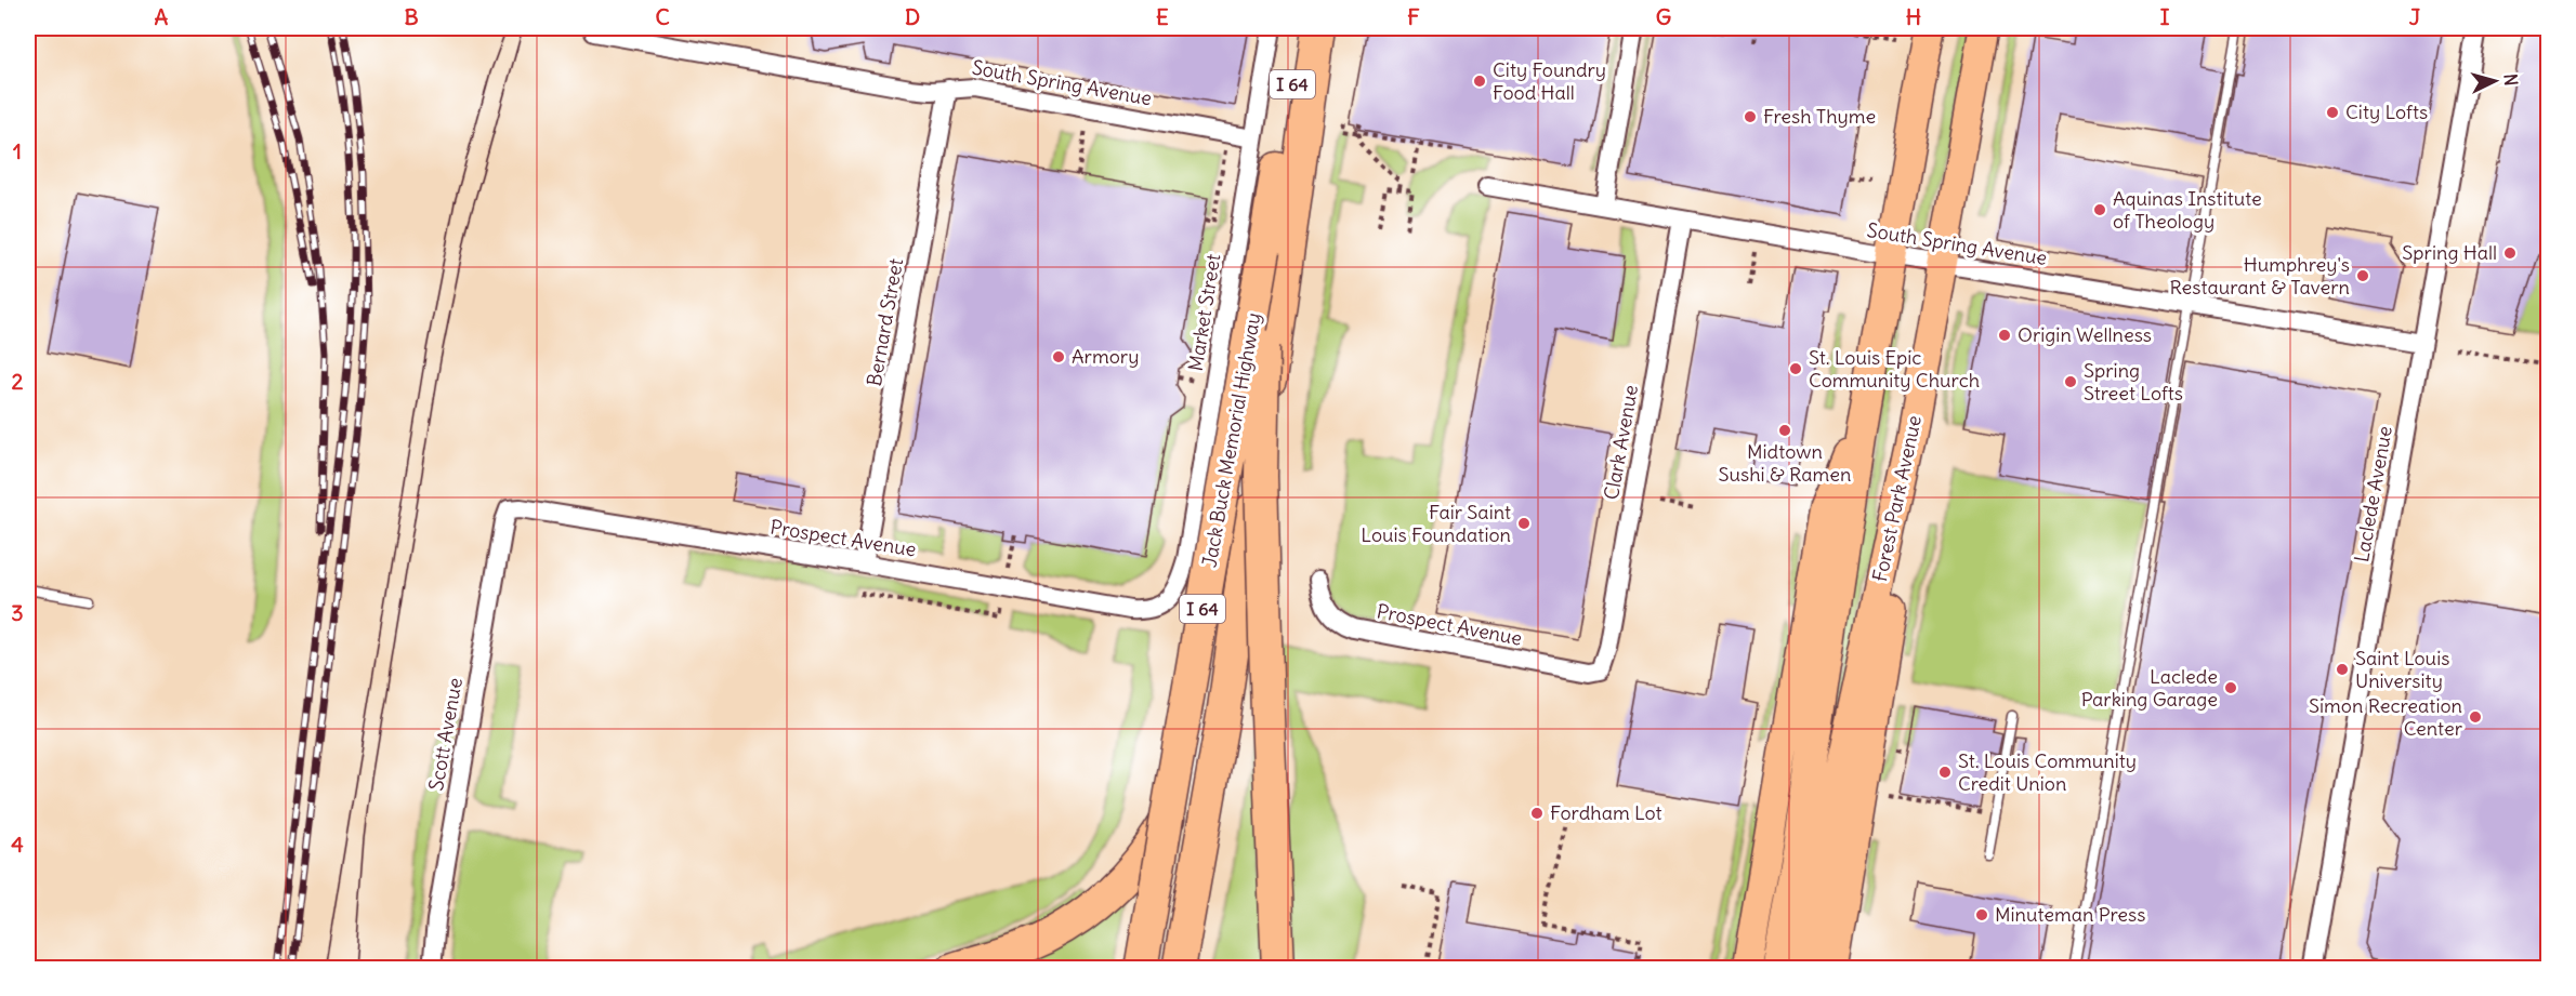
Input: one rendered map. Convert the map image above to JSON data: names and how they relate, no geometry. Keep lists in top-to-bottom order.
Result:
{
  "streets": {
    "highway": ["I 64", "Jack Buck Memorial Highway"],
    "main road": ["Forest Park Avenue"],
    "street": [
      "South Spring Avenue",
      "Market Street",
      "Bernard Street",
      "Clark Avenue",
      "Laclede Avenue",
      "Prospect Avenue",
      "Scott Avenue"
    ]
  },
  "crossings": [
    ["South Spring Avenue", "Market Street"],
    ["South Spring Avenue", "Bernard Street"],
    ["South Spring Avenue", "Clark Avenue"],
    ["South Spring Avenue", "Laclede Avenue"],
    ["South Spring Avenue", "Forest Park Avenue"],
    ["Market Street", "Prospect Avenue"],
    ["Bernard Street", "Prospect Avenue"],
    ["Clark Avenue", "Prospect Avenue"],
    ["Prospect Avenue", "Scott Avenue"]
  ],
  "places": [
    "City Foundry Food Hall",
    "City Lofts",
    "Fresh Thyme",
    "Aquinas Institute of Theology",
    "Spring Hall",
    "Humphrey's Restaurant & Tavern",
    "Origin Wellness",
    "Armory",
    "St. Louis Epic Community Church",
    "Spring Street Lofts",
    "Midtown Sushi & Ramen",
    "Fair Saint Louis Foundation",
    "Saint Louis University",
    "Laclede Parking Garage",
    "Simon Recreation Center",
    "St. Louis Community Credit Union",
    "Fordham Lot",
    "Minuteman Press"
  ],
  "north": "right",
  "grid": {
    "columns": [
      "A",
      "B",
      "C",
      "D",
      "E",
      "F",
      "G",
      "H",
      "I",
      "J"
    ],
    "rows": [
      "1",
      "2",
      "3",
      "4"
    ]
  }
}
